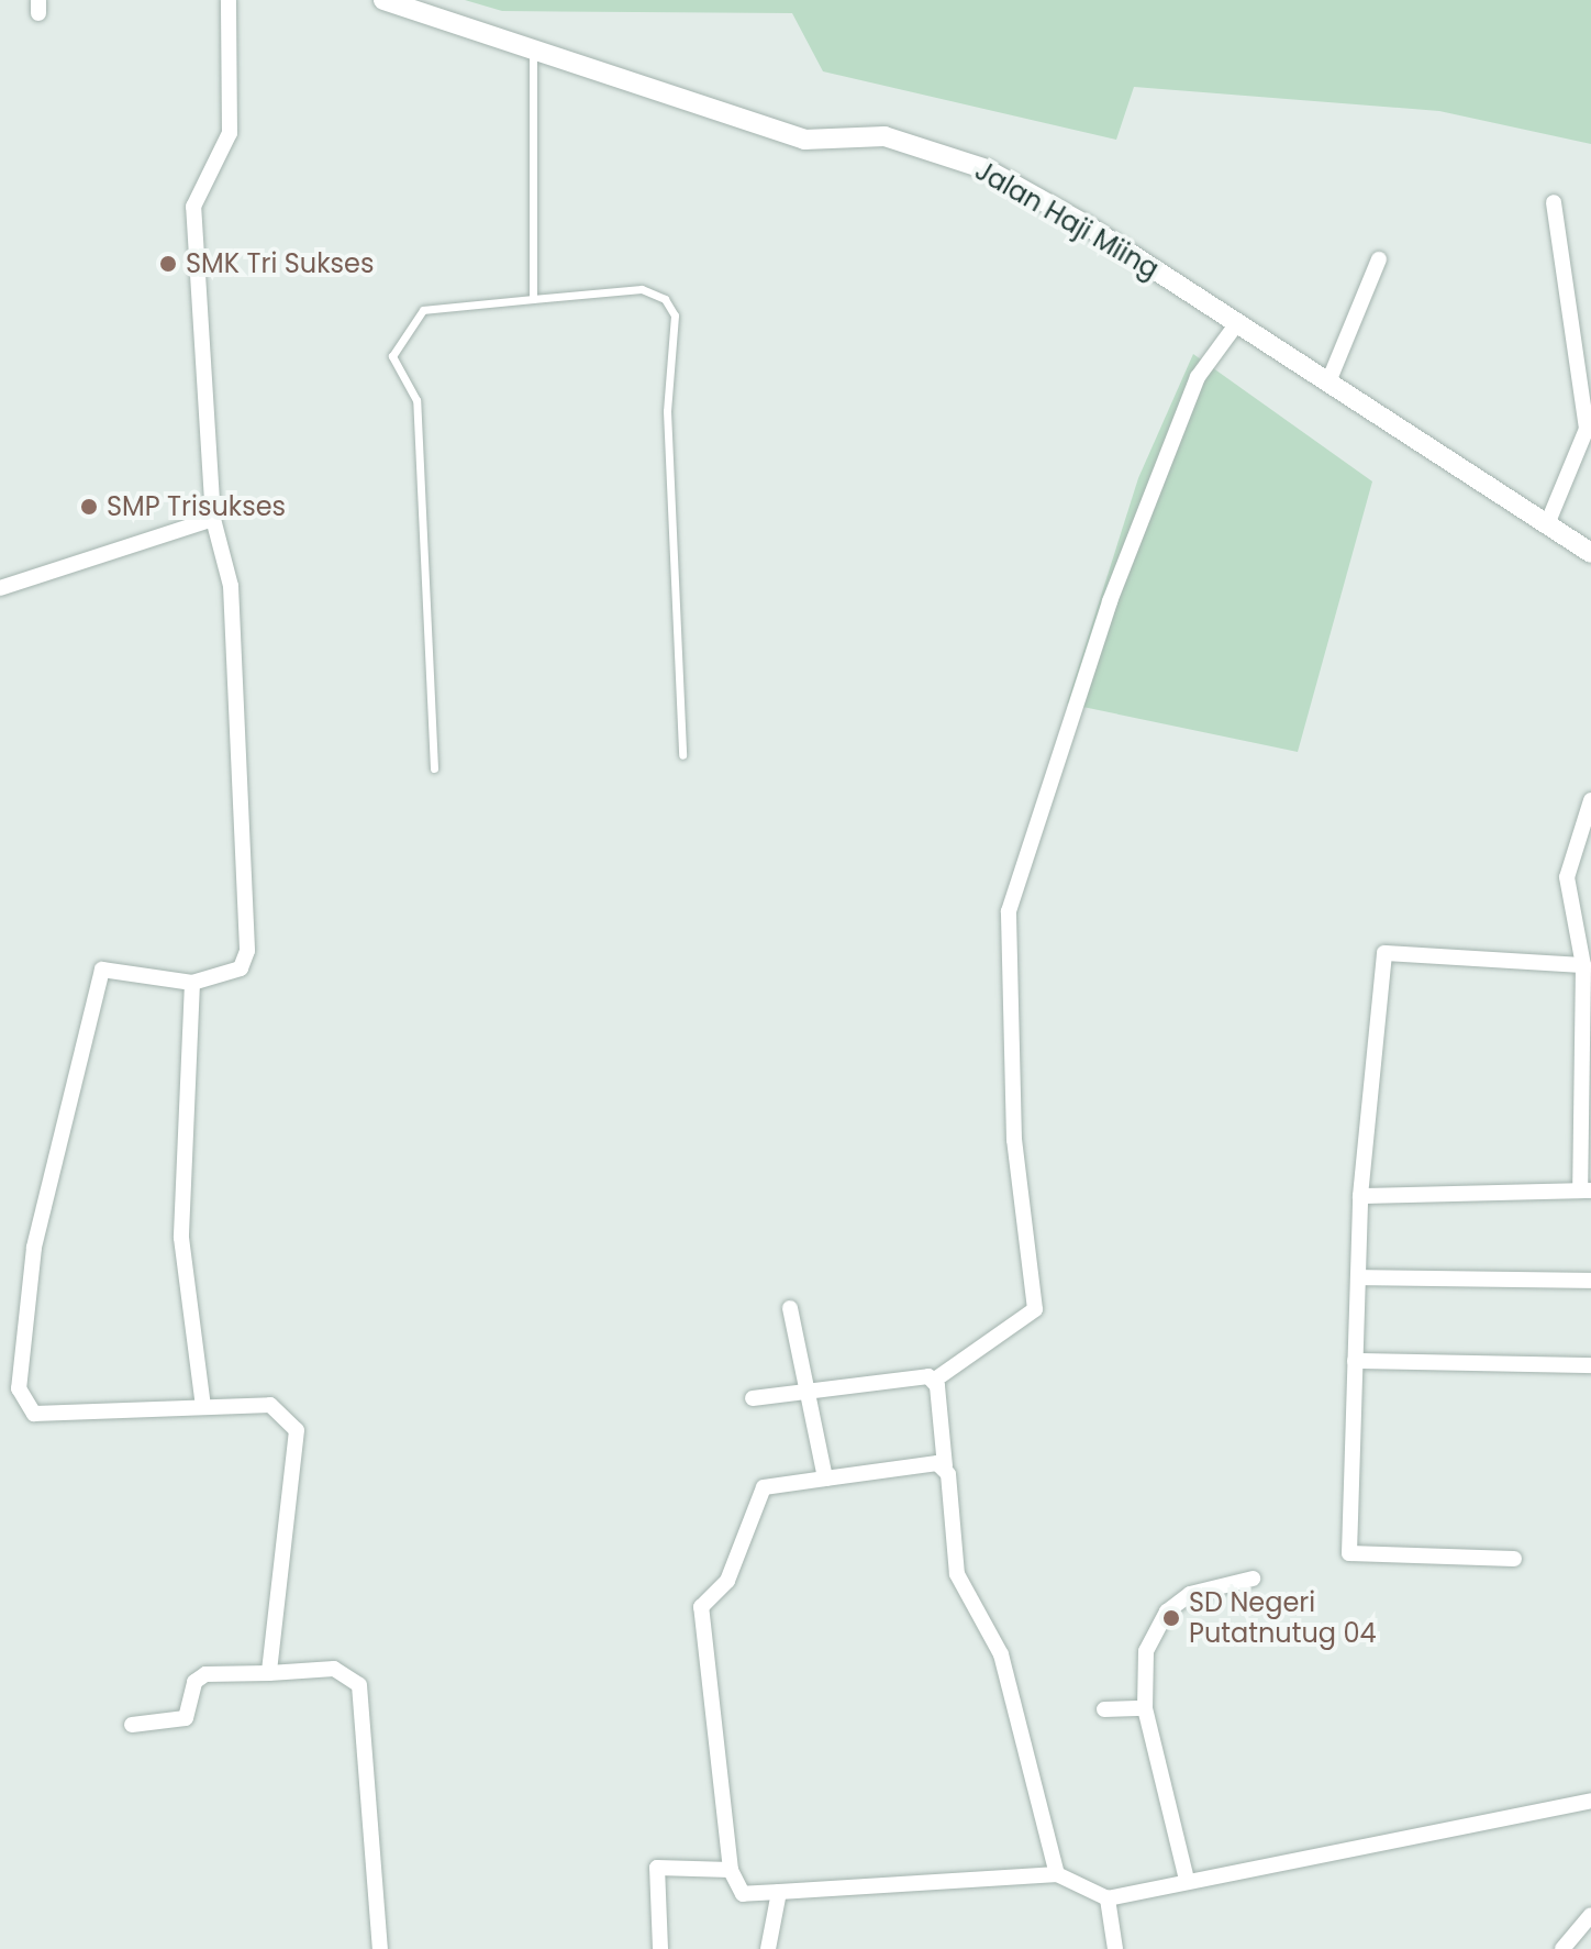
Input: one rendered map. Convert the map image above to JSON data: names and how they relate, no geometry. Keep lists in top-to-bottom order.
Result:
{
  "streets": {
    "main road": ["Jalan Haji Miing"]
  },
  "places": ["SMK Tri Sukses", "SMP Trisukses", "SD Negeri Putatnutug 04"]
}
